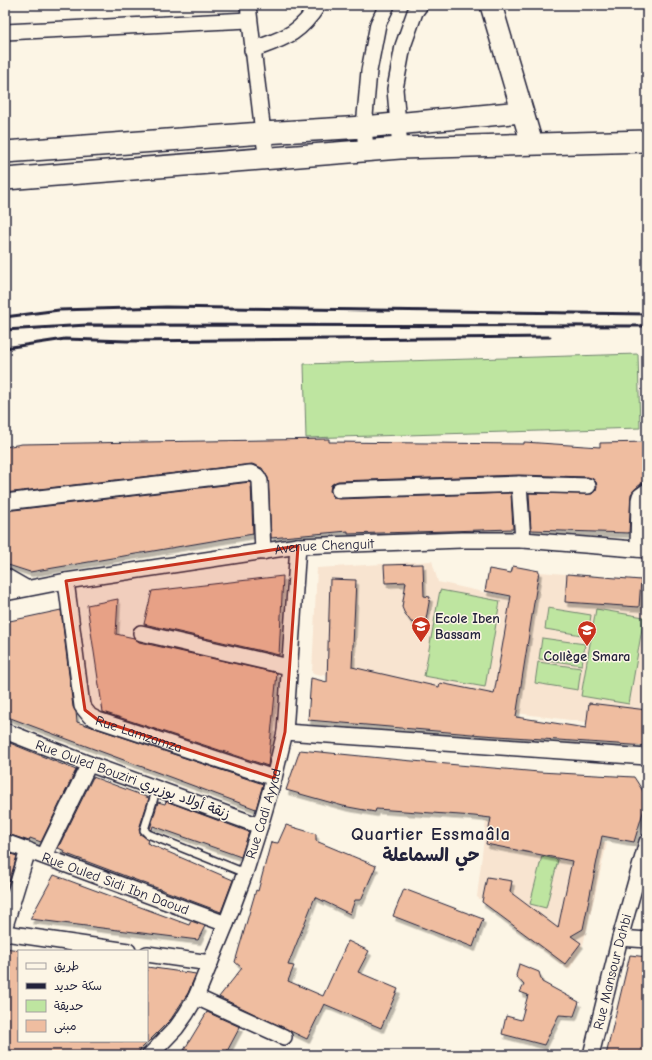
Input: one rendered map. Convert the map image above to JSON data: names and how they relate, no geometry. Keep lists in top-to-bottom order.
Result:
{
  "streets": {
    "street": [
      "Avenue Chenguit",
      "Rue Lamzamza",
      "Rue Ouled Bouziri زنقة أولاد بوزيري",
      "Rue Cadi Ayyad",
      "Rue Ouled Sidi Ibn Daoud",
      "Rue Mansour Dahbi"
    ]
  },
  "crossings": [
    ["Avenue Chenguit", "Rue Lamzamza"],
    ["Avenue Chenguit", "Rue Cadi Ayyad"],
    ["Rue Lamzamza", "Rue Cadi Ayyad"],
    ["Rue Ouled Bouziri زنقة أولاد بوزيري", "Rue Cadi Ayyad"],
    ["Rue Cadi Ayyad", "Rue Ouled Sidi Ibn Daoud"]
  ],
  "districts": ["Quartier Essmaâla حي السماعلة"],
  "places": {
    "school or university": ["Ecole Iben Bassam", "Collège Smara"]
  },
  "legend": [
    "طريق",
    "سكة حديد",
    "حديقة",
    "مبنى"
  ]
}
